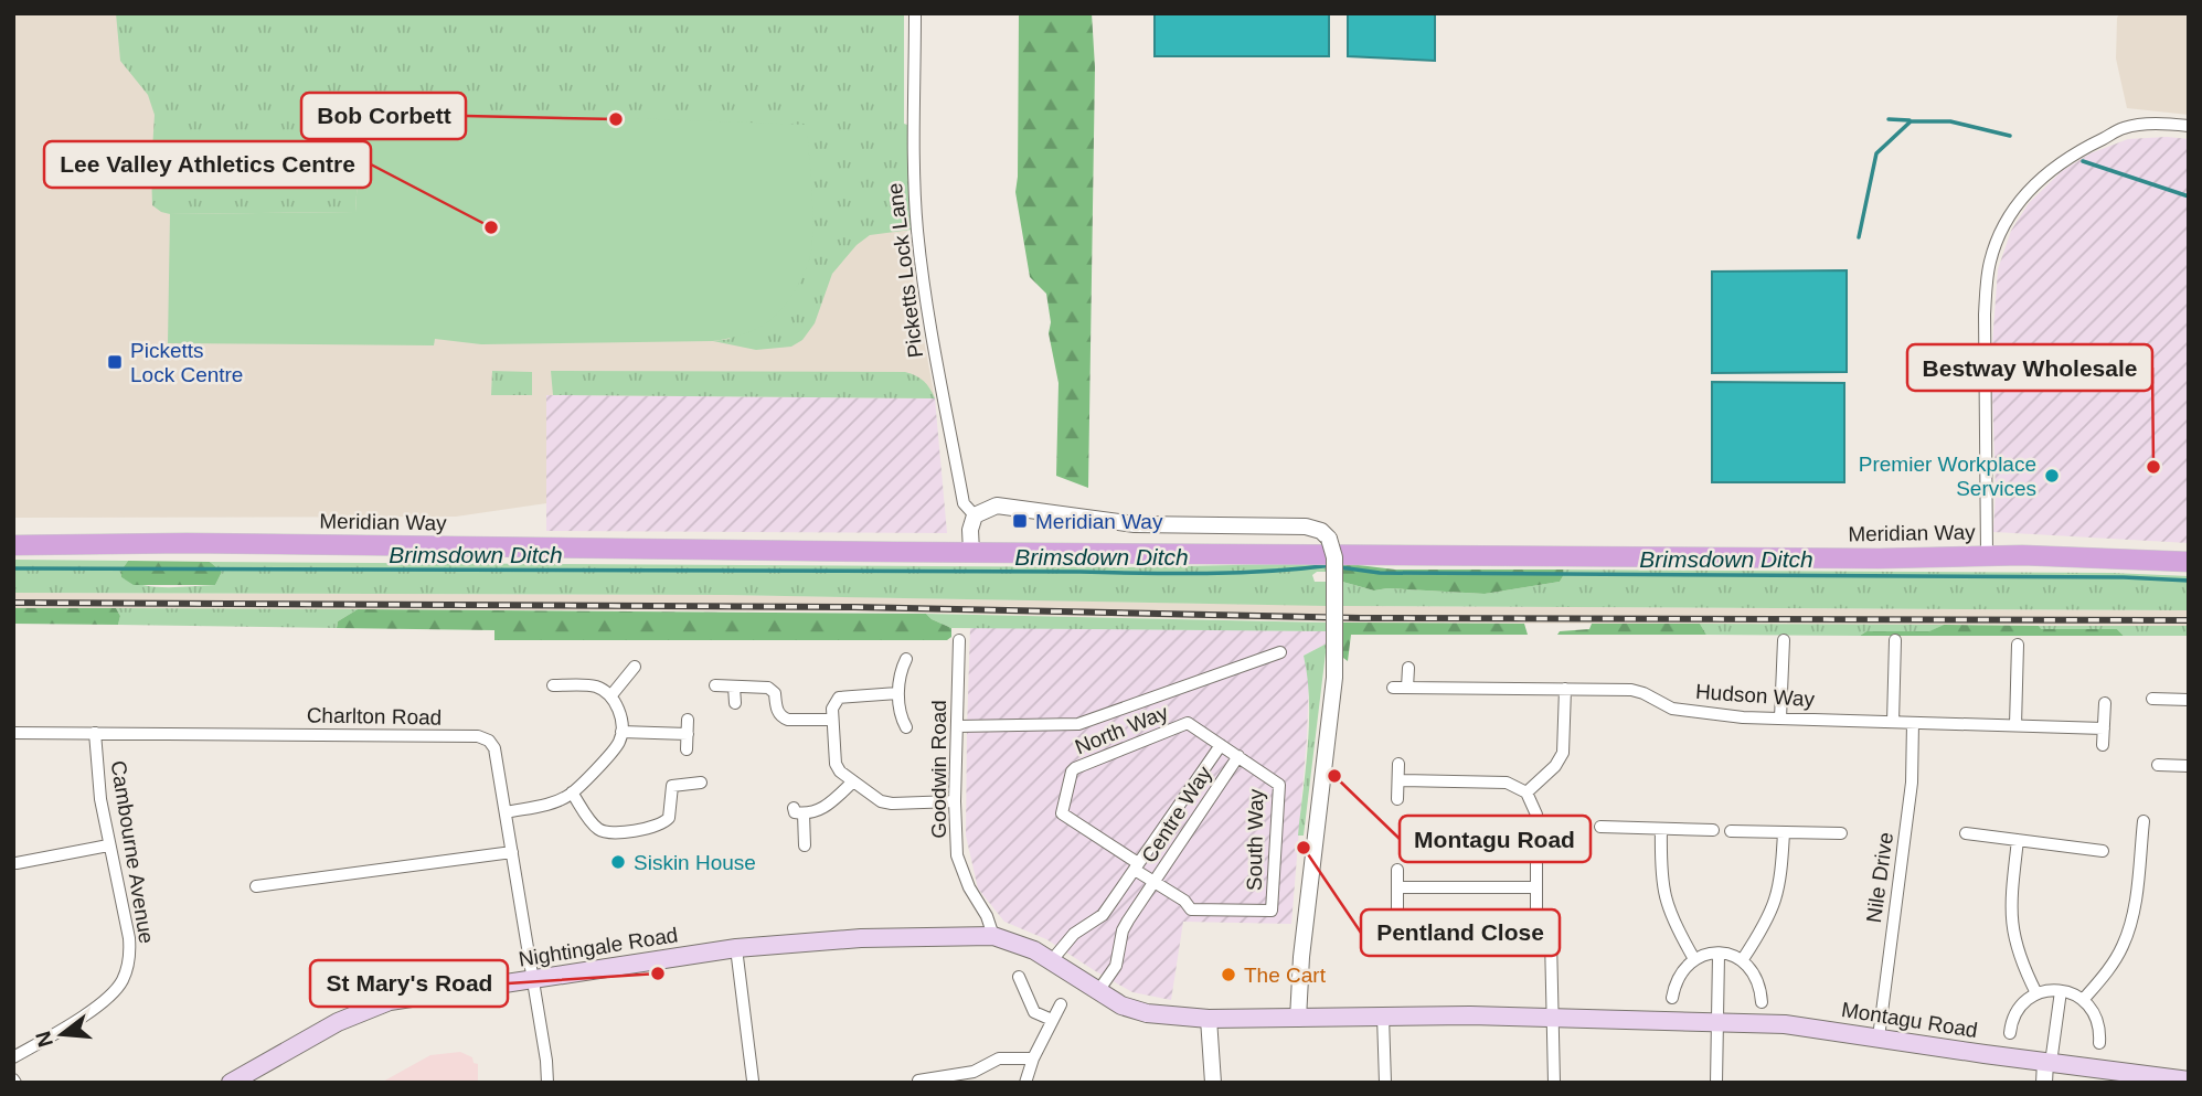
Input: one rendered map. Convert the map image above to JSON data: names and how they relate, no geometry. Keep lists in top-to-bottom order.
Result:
{
  "streets": {
    "main road": ["Meridian Way", "Nightingale Road", "Montagu Road"],
    "street": [
      "Picketts Lock Lane",
      "Hudson Way",
      "Charlton Road",
      "North Way",
      "Goodwin Road",
      "Centre Way",
      "South Way",
      "Cambourne Avenue",
      "Nile Drive"
    ]
  },
  "crossings": [
    ["Hudson Way", "Nile Drive"],
    ["Charlton Road", "Cambourne Avenue"],
    ["Charlton Road", "Nightingale Road"],
    ["North Way", "Centre Way"],
    ["Goodwin Road", "Nightingale Road"],
    ["Goodwin Road", "Montagu Road"],
    ["Centre Way", "South Way"],
    ["Centre Way", "Montagu Road"],
    ["Nile Drive", "Montagu Road"],
    ["Nightingale Road", "Montagu Road"]
  ],
  "water": ["Brimsdown Ditch"],
  "places": {
    "other": [
      "Bob Corbett",
      "Lee Valley Athletics Centre",
      "Bestway Wholesale",
      "Premier Workplace Services",
      "Montagu Road",
      "Pentland Close",
      "Siskin House",
      "St Mary's Road",
      "The Cart"
    ],
    "transit": ["Picketts Lock Centre", "Meridian Way"]
  },
  "north": "left"
}
